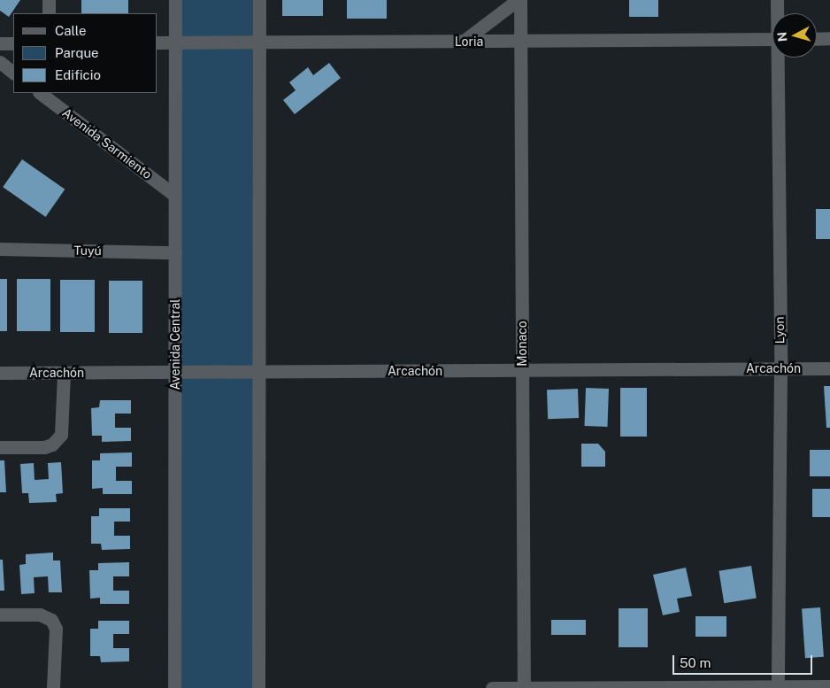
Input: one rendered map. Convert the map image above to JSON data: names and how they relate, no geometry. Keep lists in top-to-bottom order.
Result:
{
  "streets": {
    "street": [
      "Loria",
      "Avenida Sarmiento",
      "Tuyú",
      "Lyon",
      "Monaco",
      "Avenida Central",
      "Arcachón"
    ]
  },
  "crossings": [
    ["Loria", "Monaco"],
    ["Loria", "Avenida Central"],
    ["Avenida Sarmiento", "Avenida Central"],
    ["Tuyú", "Avenida Central"],
    ["Lyon", "Arcachón"],
    ["Monaco", "Arcachón"],
    ["Avenida Central", "Arcachón"]
  ],
  "legend": ["Calle", "Parque", "Edificio"],
  "scale_bar": "50 m",
  "north": "left"
}
